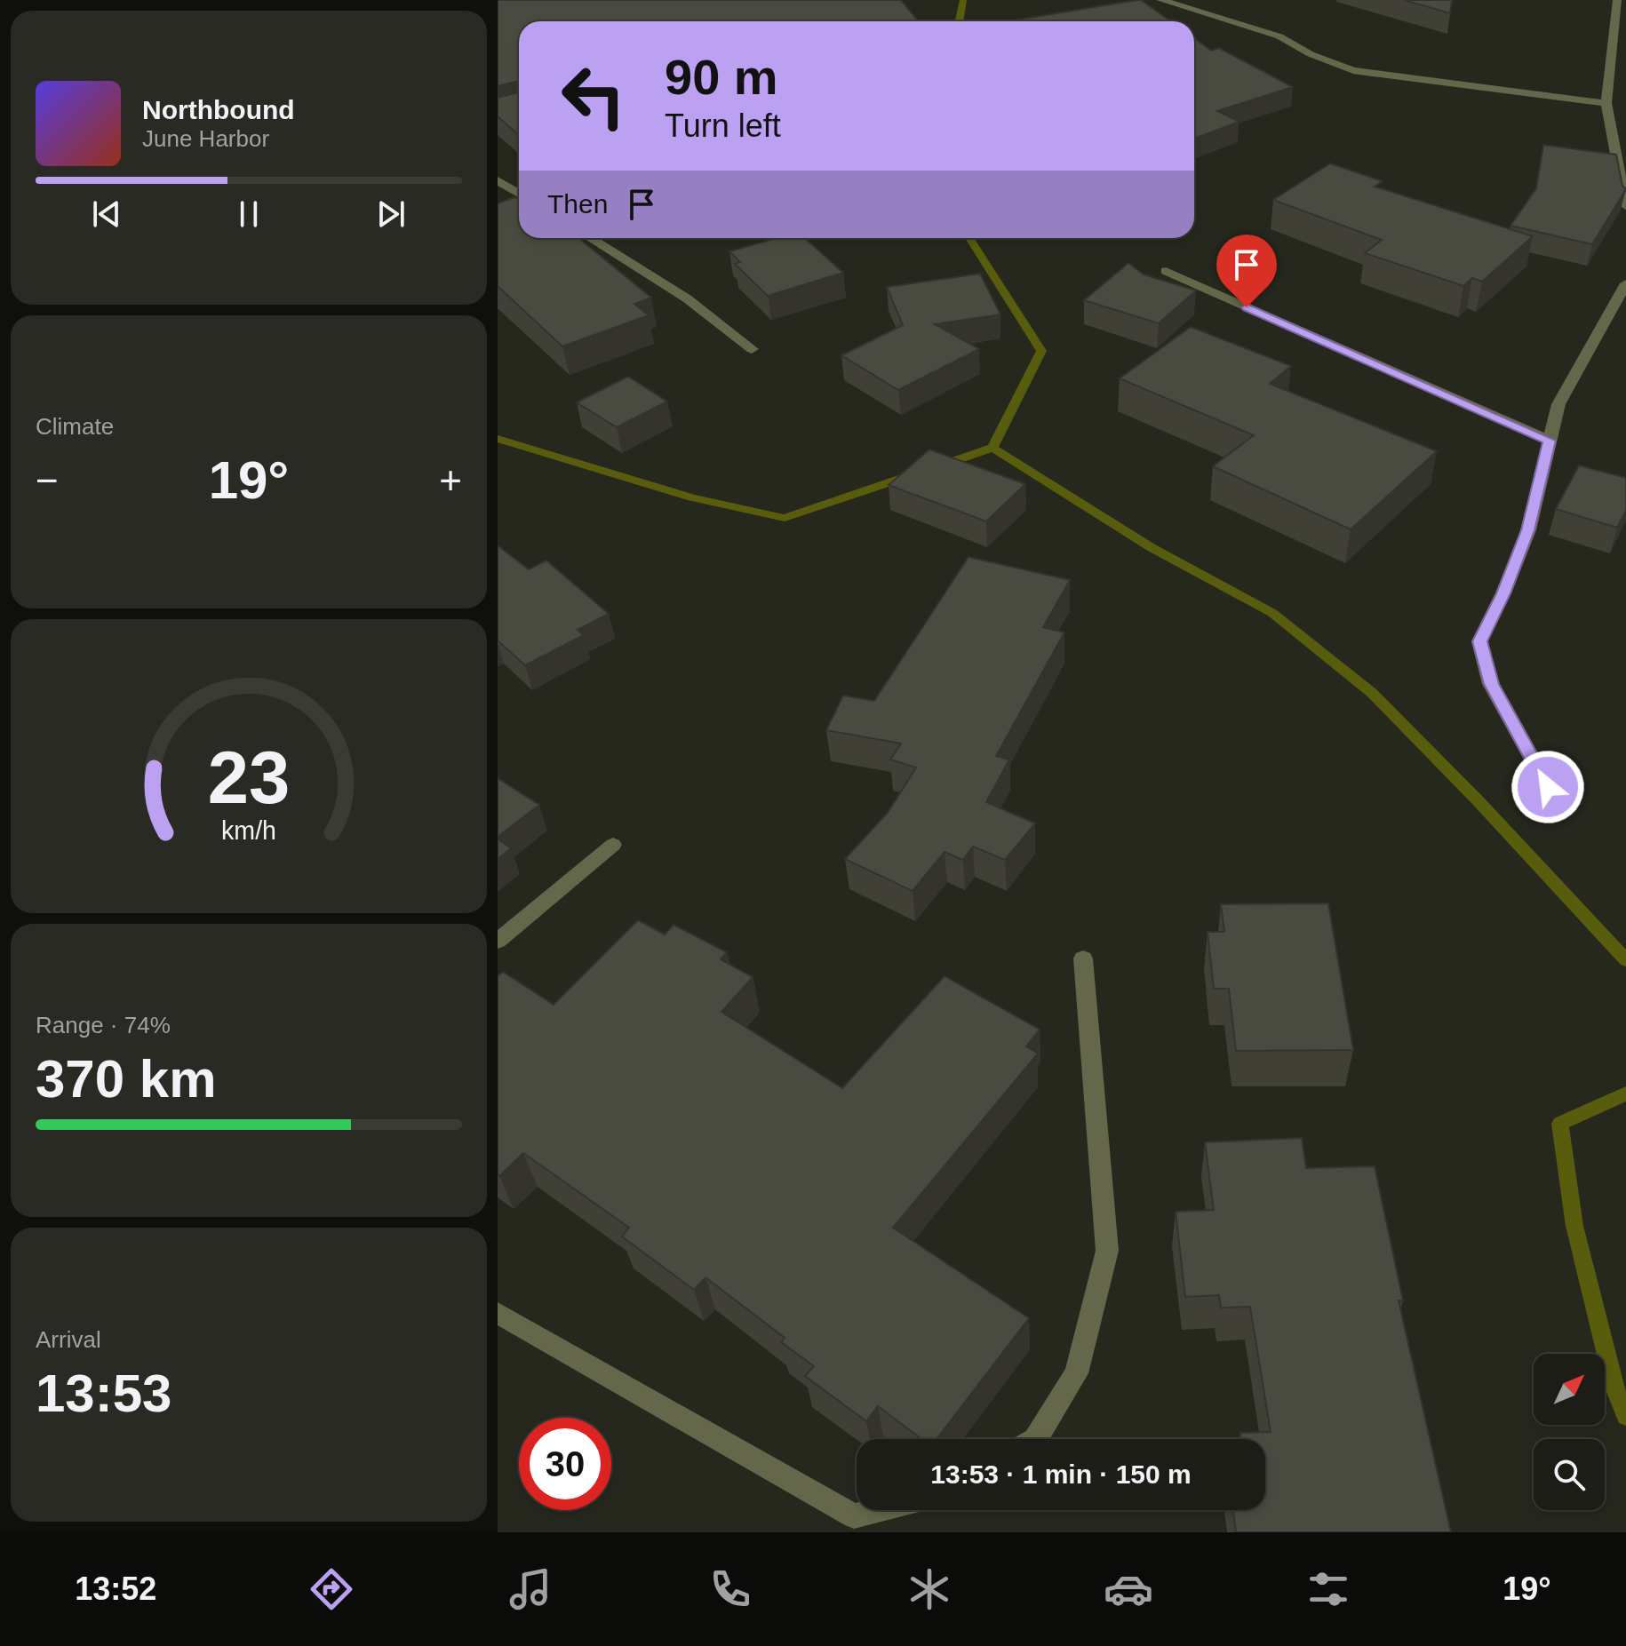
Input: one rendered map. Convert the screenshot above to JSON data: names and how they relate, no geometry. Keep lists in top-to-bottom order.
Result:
{
  "north": "top right",
  "page": {
    "turn": ["90 m", "Turn left"],
    "song": ["Northbound", "June Harbor"],
    "then": "Then",
    "tile": [
      "Climate",
      ["Range · 74%", "370 km"],
      ["Arrival", "13:53"]
    ],
    "heat": ["−", "19°", "+"],
    "limit": "30",
    "trip": "13:53 · 1 min · 150 m",
    "tabs": ["13:52", "19°"],
    "gauge": ["23", "km/h"]
  }
}
